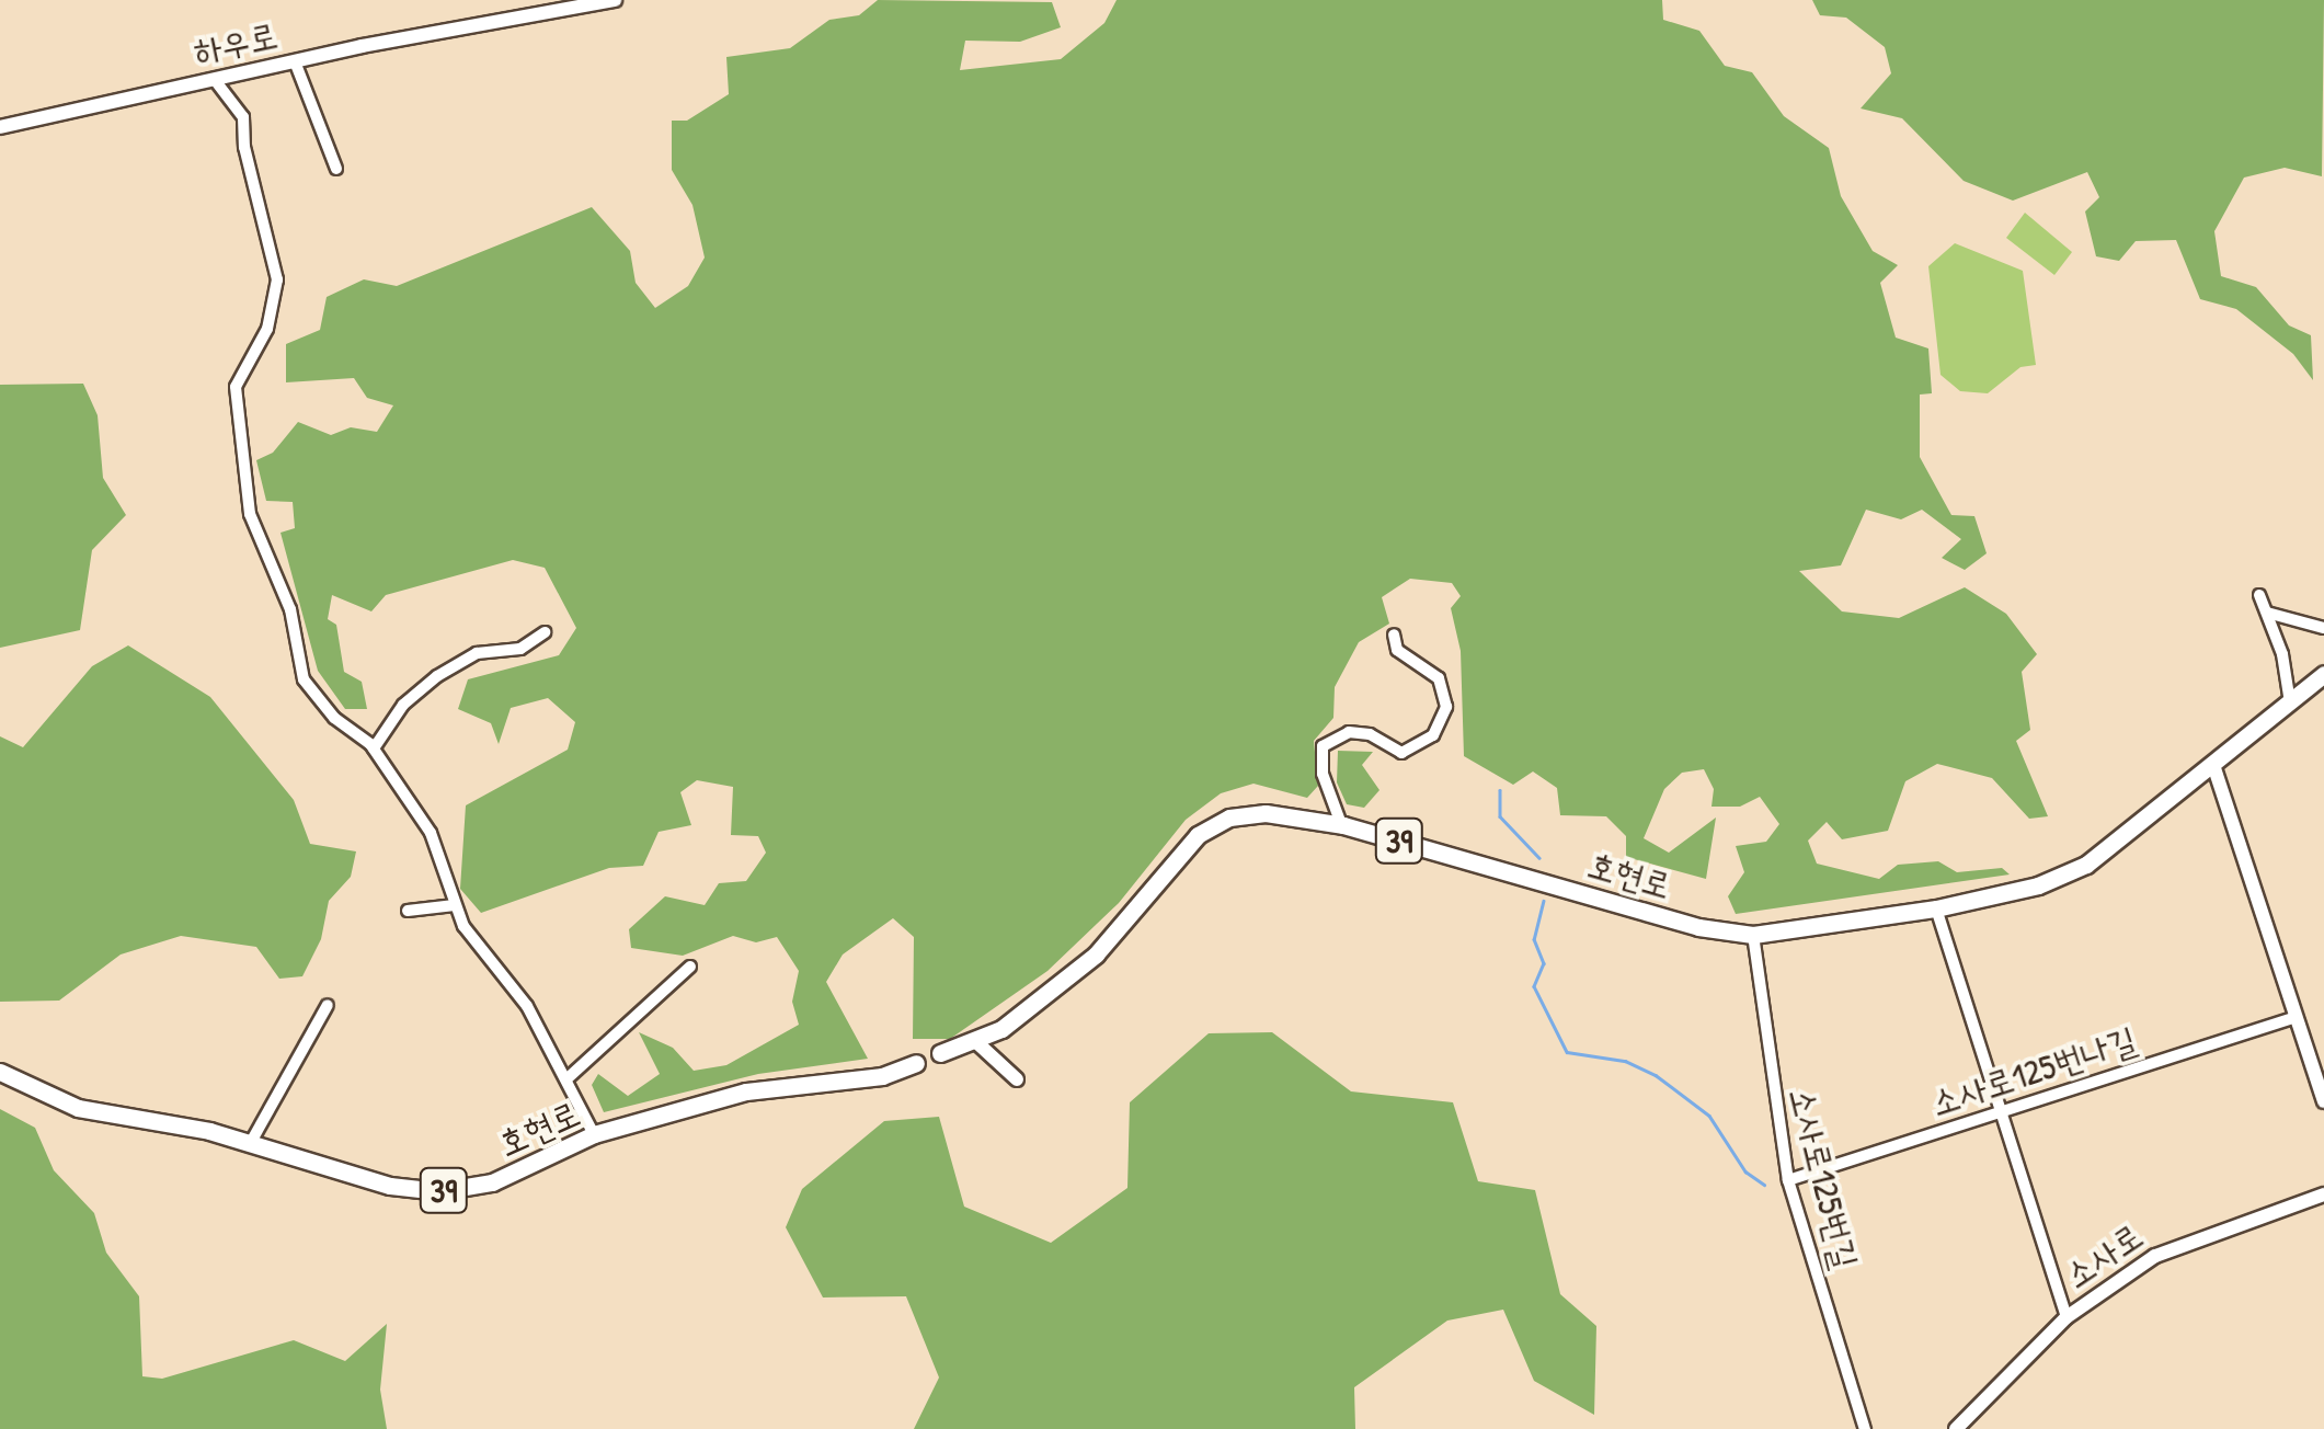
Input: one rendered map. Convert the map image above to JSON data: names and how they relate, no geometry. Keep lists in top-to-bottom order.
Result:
{
  "streets": {
    "main road": ["39", "호현로"],
    "street": [
      "하우로",
      "소사로125번나길",
      "소사로125번길",
      "소사로"
    ]
  },
  "crossings": [
    ["호현로", "소사로125번길"],
    ["소사로125번나길", "소사로125번길"]
  ]
}
